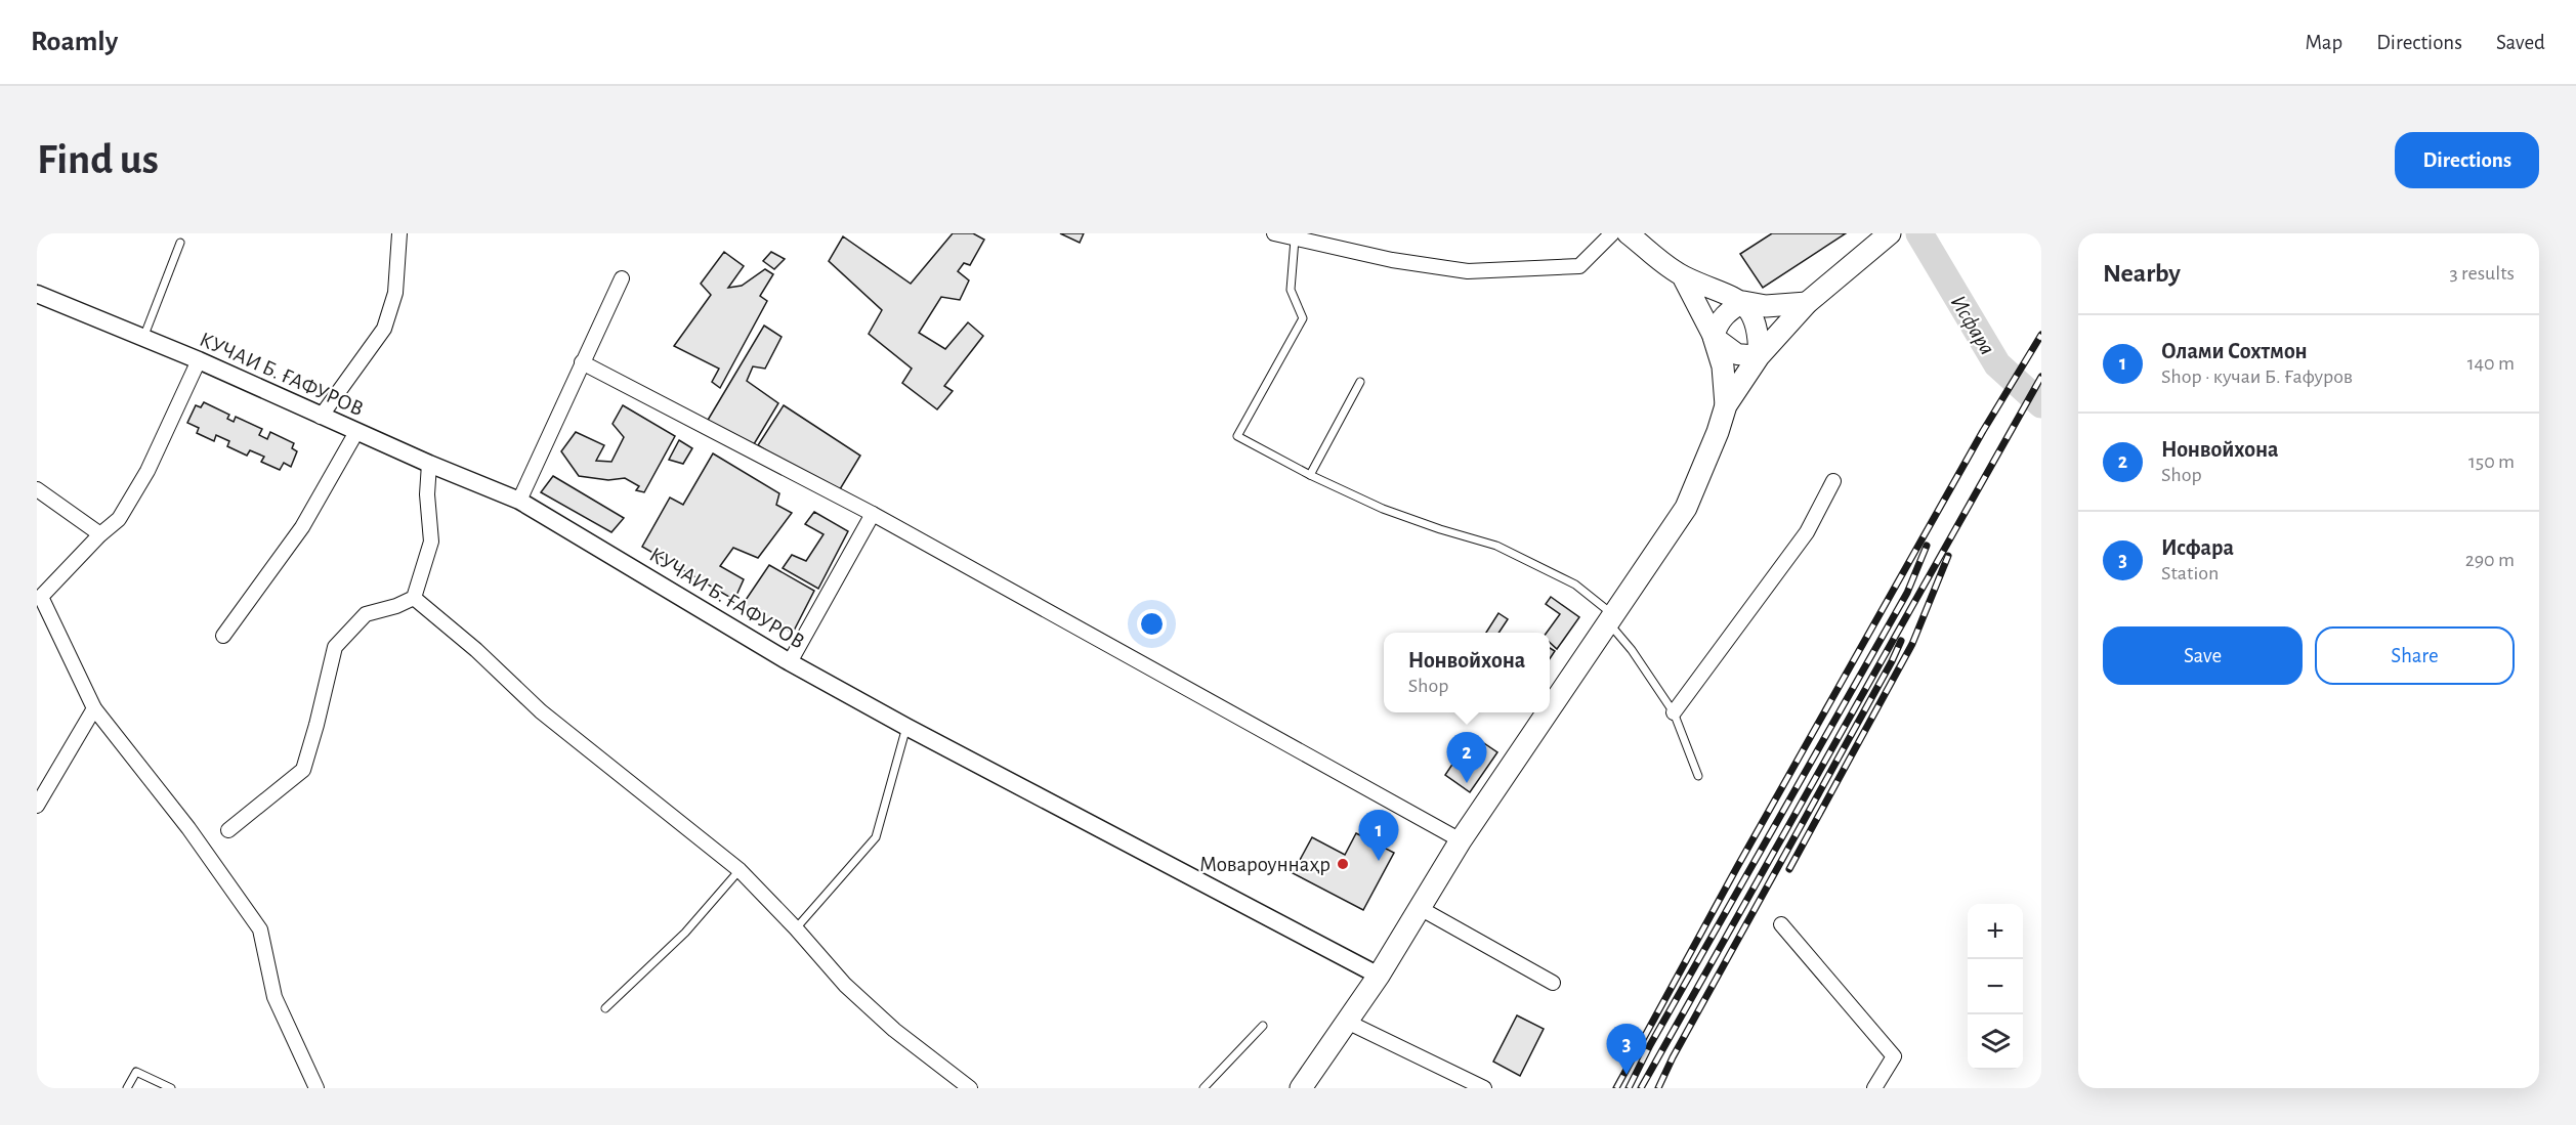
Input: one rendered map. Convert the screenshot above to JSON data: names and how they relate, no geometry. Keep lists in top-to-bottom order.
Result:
{
  "streets": {
    "street": ["КУЧАИ Б. ҒАФУРОВ"]
  },
  "water": ["Исфара"],
  "places": ["Мовароуннаҳр"],
  "page": {
    "header": "Roamly",
    "nav": ["Map", "Directions", "Saved"],
    "buttons": [
      "Directions",
      ["Save", "Share"]
    ],
    "title": "Find us",
    "heading": ["Nearby", "3 results"],
    "list": [
      {
        "mark": "1",
        "name": "Олами Сохтмон",
        "note": "Shop · кучаи Б. Ғафуров",
        "value": "140 m"
      },
      {
        "mark": "2",
        "name": "Нонвойхона",
        "note": "Shop",
        "value": "150 m"
      },
      {
        "mark": "3",
        "name": "Исфара",
        "note": "Station",
        "value": "290 m"
      }
    ],
    "popup": ["Нонвойхона", "Shop"],
    "pins": ["2", "1", "3"],
    "map_buttons": ["+", "−"]
  }
}
